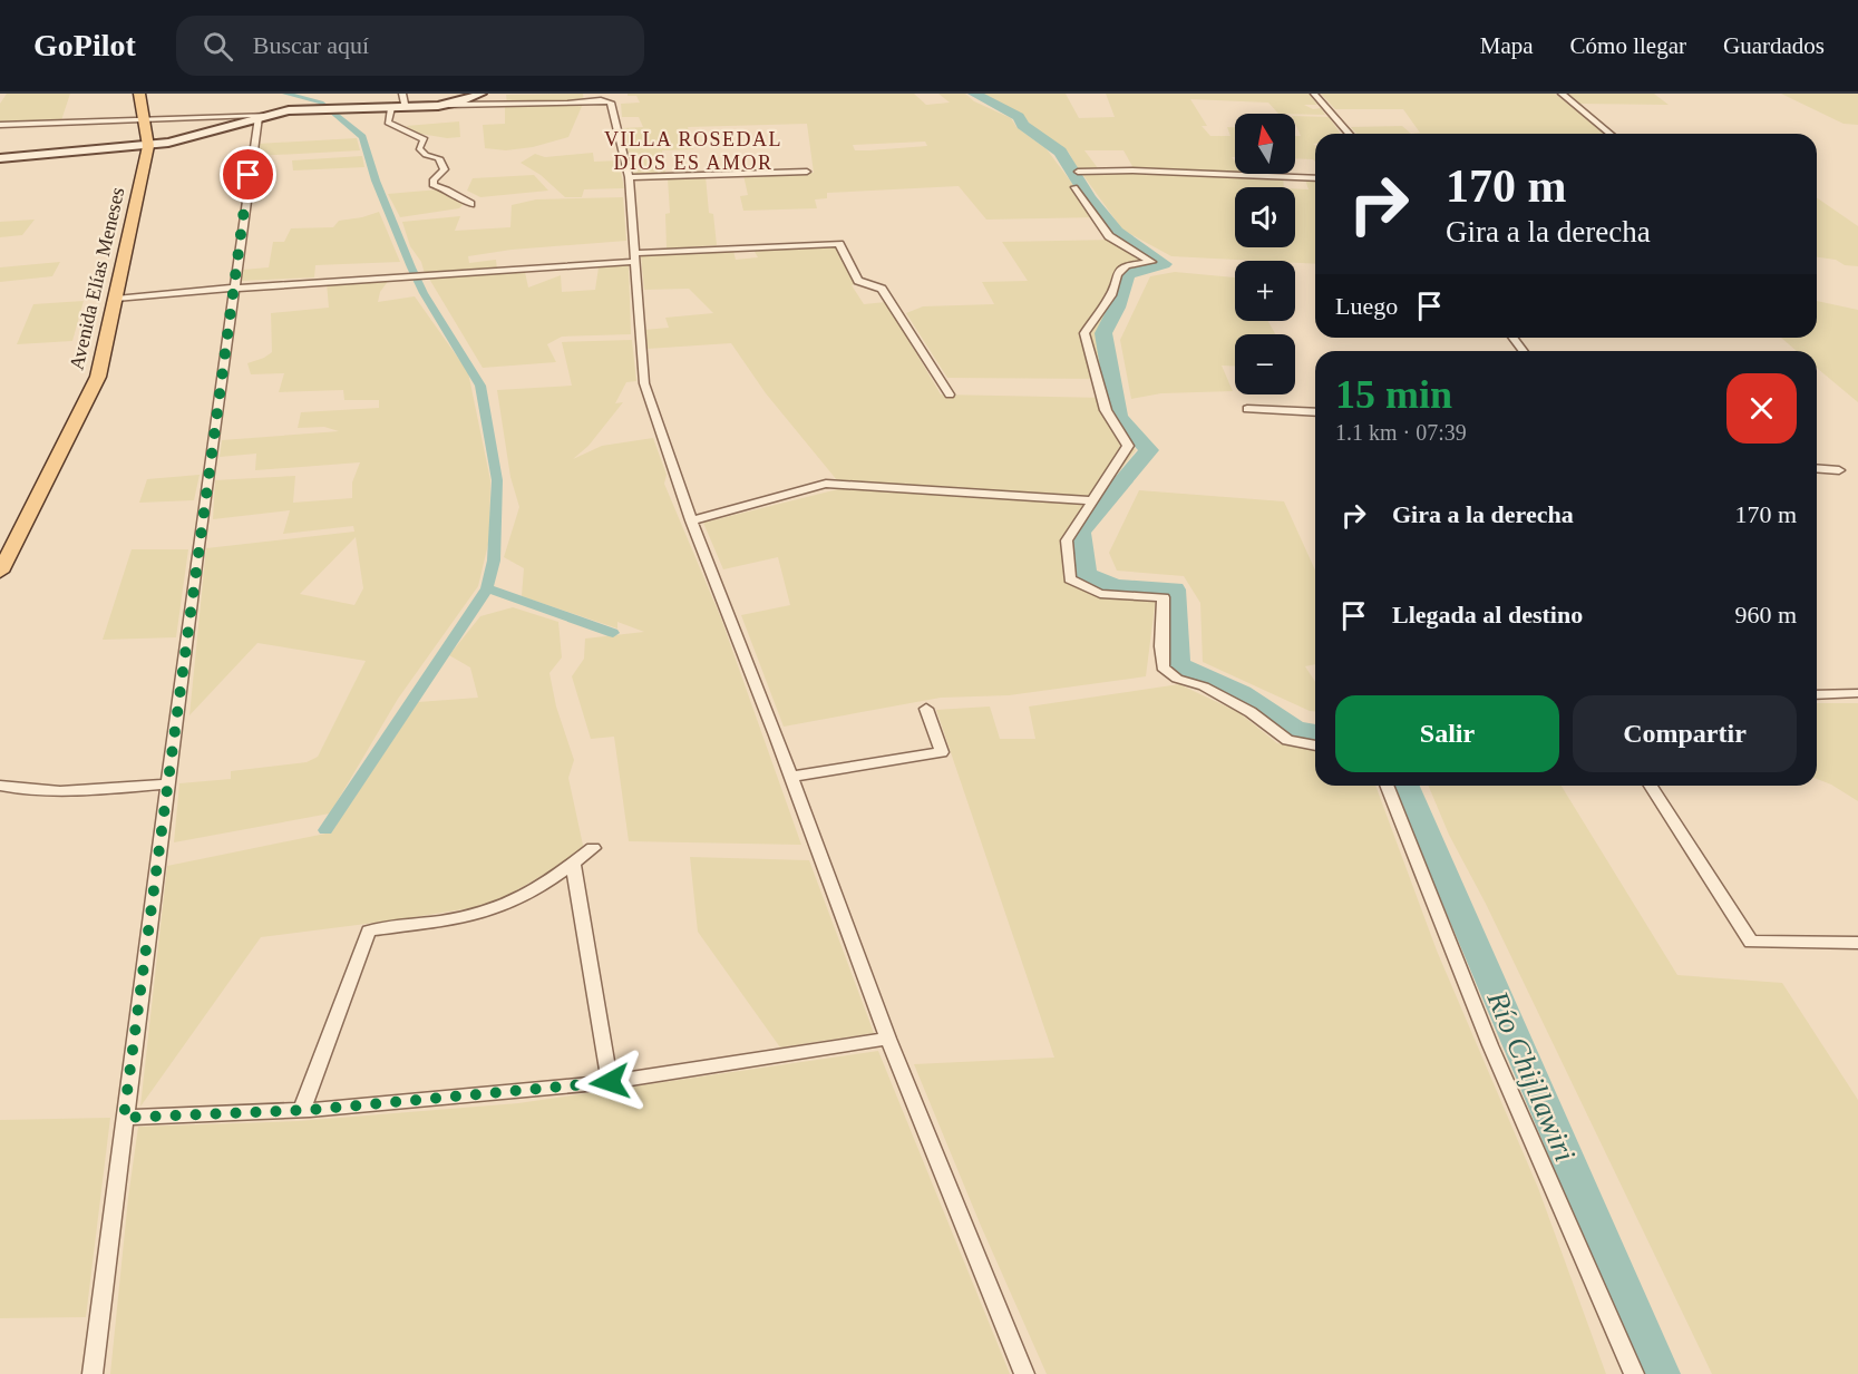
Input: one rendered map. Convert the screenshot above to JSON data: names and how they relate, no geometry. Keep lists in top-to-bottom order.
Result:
{
  "streets": {
    "main road": ["Avenida Elías Meneses"]
  },
  "districts": ["VILLA ROSEDAL DIOS ES AMOR"],
  "water": ["Río Chijllawiri"],
  "north": "top",
  "page": {
    "header": "GoPilot",
    "search": "Buscar aquí",
    "nav": ["Mapa", "Cómo llegar", "Guardados"],
    "map_buttons": ["+", "−"],
    "turn": ["170 m", "Gira a la derecha"],
    "then": "Luego",
    "heading": ["15 min", "1.1 km · 07:39"],
    "list": [
      {
        "name": "Gira a la derecha",
        "value": "170 m"
      },
      {
        "name": "Llegada al destino",
        "value": "960 m"
      }
    ],
    "buttons": ["Salir", "Compartir"]
  }
}
